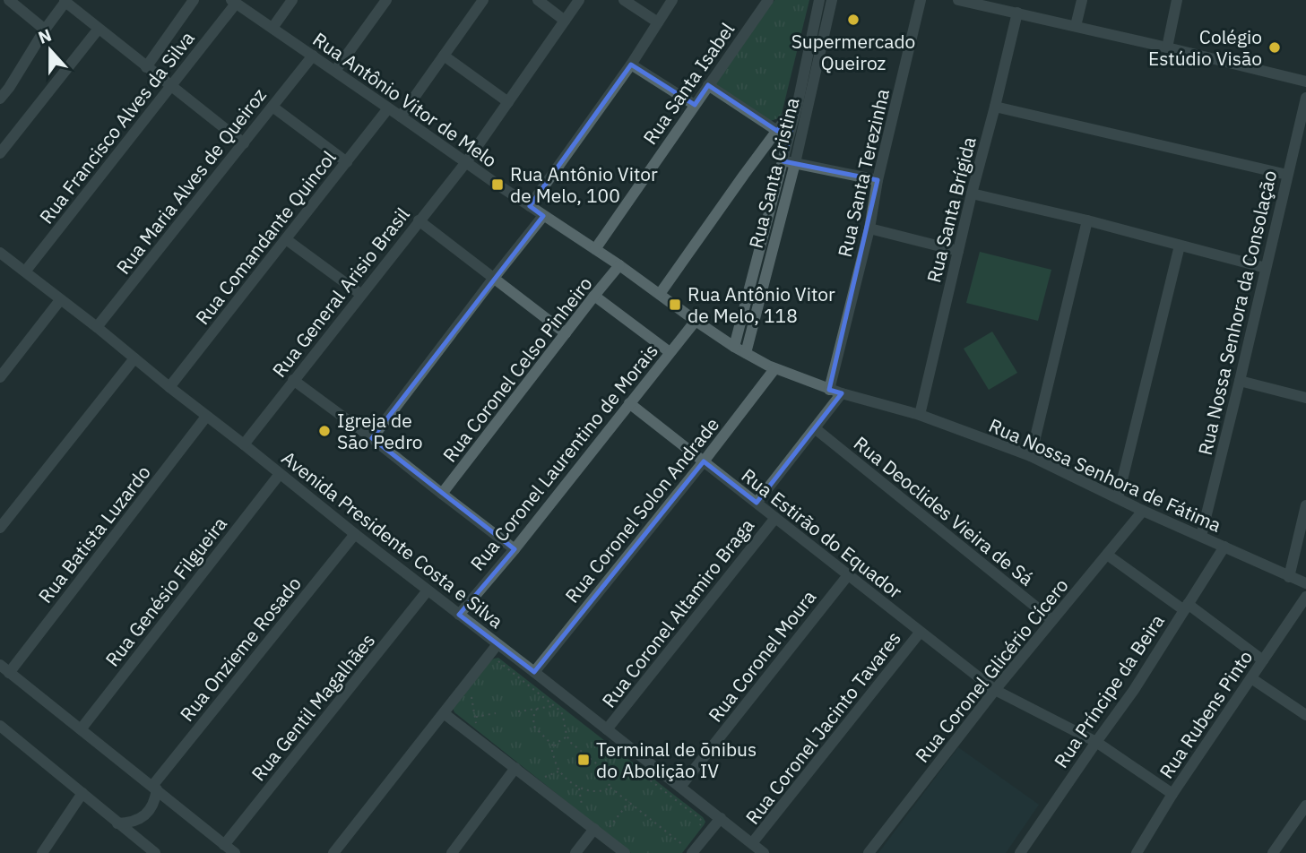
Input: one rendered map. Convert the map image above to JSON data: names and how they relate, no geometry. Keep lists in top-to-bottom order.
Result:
{
  "streets": {
    "street": [
      "Rua Santa Isabel",
      "Rua Antônio Vitor de Melo",
      "Rua Francisco Alves da Silva",
      "Rua Santa Cristina",
      "Rua Santa Terezinha",
      "Rua Maria Alves de Queiroz",
      "Rua Santa Brígida",
      "Rua Comandante Quincol",
      "Rua General Arisio Brasil",
      "Rua Nossa Senhora da Consolação",
      "Rua Coronel Celso Pinheiro",
      "Rua Coronel Laurentino de Morais",
      "Rua Nossa Senhora de Fátima",
      "Rua Coronel Solon Andrade",
      "Rua Deoclides Vieira de Sá",
      "Rua Estirão do Equador",
      "Rua Batista Luzardo",
      "Avenida Presidente Costa e Silva",
      "Rua Genésio Filgueira",
      "Rua Coronel Altamiro Braga",
      "Rua Onzieme Rosado",
      "Rua Coronel Moura",
      "Rua Coronel Glicério Cícero",
      "Rua Príncipe da Beira",
      "Rua Gentil Magalhães",
      "Rua Rubens Pinto",
      "Rua Coronel Jacinto Tavares"
    ]
  },
  "crossings": [
    ["Rua Santa Isabel", "Rua Antônio Vitor de Melo"],
    ["Rua Antônio Vitor de Melo", "Rua Francisco Alves da Silva"],
    ["Rua Antônio Vitor de Melo", "Rua Santa Cristina"],
    ["Rua Antônio Vitor de Melo", "Rua Maria Alves de Queiroz"],
    ["Rua Antônio Vitor de Melo", "Rua Comandante Quincol"],
    ["Rua Antônio Vitor de Melo", "Rua General Arisio Brasil"],
    ["Rua Antônio Vitor de Melo", "Rua Coronel Celso Pinheiro"],
    ["Rua Antônio Vitor de Melo", "Rua Coronel Laurentino de Morais"],
    ["Rua Antônio Vitor de Melo", "Rua Nossa Senhora de Fátima"],
    ["Rua Francisco Alves da Silva", "Avenida Presidente Costa e Silva"],
    ["Rua Santa Cristina", "Rua Nossa Senhora de Fátima"],
    ["Rua Santa Terezinha", "Rua Nossa Senhora de Fátima"],
    ["Rua Maria Alves de Queiroz", "Avenida Presidente Costa e Silva"],
    ["Rua Santa Brígida", "Rua Nossa Senhora de Fátima"],
    ["Rua Comandante Quincol", "Avenida Presidente Costa e Silva"],
    ["Rua General Arisio Brasil", "Avenida Presidente Costa e Silva"],
    ["Rua Nossa Senhora da Consolação", "Rua Nossa Senhora de Fátima"],
    ["Rua Coronel Laurentino de Morais", "Rua Estirão do Equador"],
    ["Rua Coronel Laurentino de Morais", "Avenida Presidente Costa e Silva"],
    ["Rua Nossa Senhora de Fátima", "Rua Coronel Solon Andrade"],
    ["Rua Nossa Senhora de Fátima", "Rua Coronel Glicério Cícero"],
    ["Rua Nossa Senhora de Fátima", "Rua Príncipe da Beira"],
    ["Rua Coronel Solon Andrade", "Rua Estirão do Equador"],
    ["Rua Coronel Solon Andrade", "Avenida Presidente Costa e Silva"],
    ["Rua Deoclides Vieira de Sá", "Rua Coronel Glicério Cícero"],
    ["Rua Estirão do Equador", "Rua Coronel Altamiro Braga"],
    ["Rua Estirão do Equador", "Rua Coronel Moura"],
    ["Rua Estirão do Equador", "Rua Coronel Glicério Cícero"],
    ["Rua Estirão do Equador", "Rua Príncipe da Beira"],
    ["Rua Estirão do Equador", "Rua Rubens Pinto"],
    ["Rua Estirão do Equador", "Rua Coronel Jacinto Tavares"],
    ["Rua Batista Luzardo", "Avenida Presidente Costa e Silva"],
    ["Avenida Presidente Costa e Silva", "Rua Genésio Filgueira"],
    ["Avenida Presidente Costa e Silva", "Rua Coronel Altamiro Braga"],
    ["Avenida Presidente Costa e Silva", "Rua Onzieme Rosado"],
    ["Avenida Presidente Costa e Silva", "Rua Coronel Moura"],
    ["Avenida Presidente Costa e Silva", "Rua Gentil Magalhães"],
    ["Avenida Presidente Costa e Silva", "Rua Coronel Jacinto Tavares"]
  ],
  "places": {
    "other": ["Supermercado Queiroz", "Colégio Estúdio Visão", "Igreja de São Pedro"],
    "transit": ["Rua Antônio Vitor de Melo, 100", "Rua Antônio Vitor de Melo, 118", "Terminal de õnibus do Abolição IV"]
  },
  "north": "top"
}
